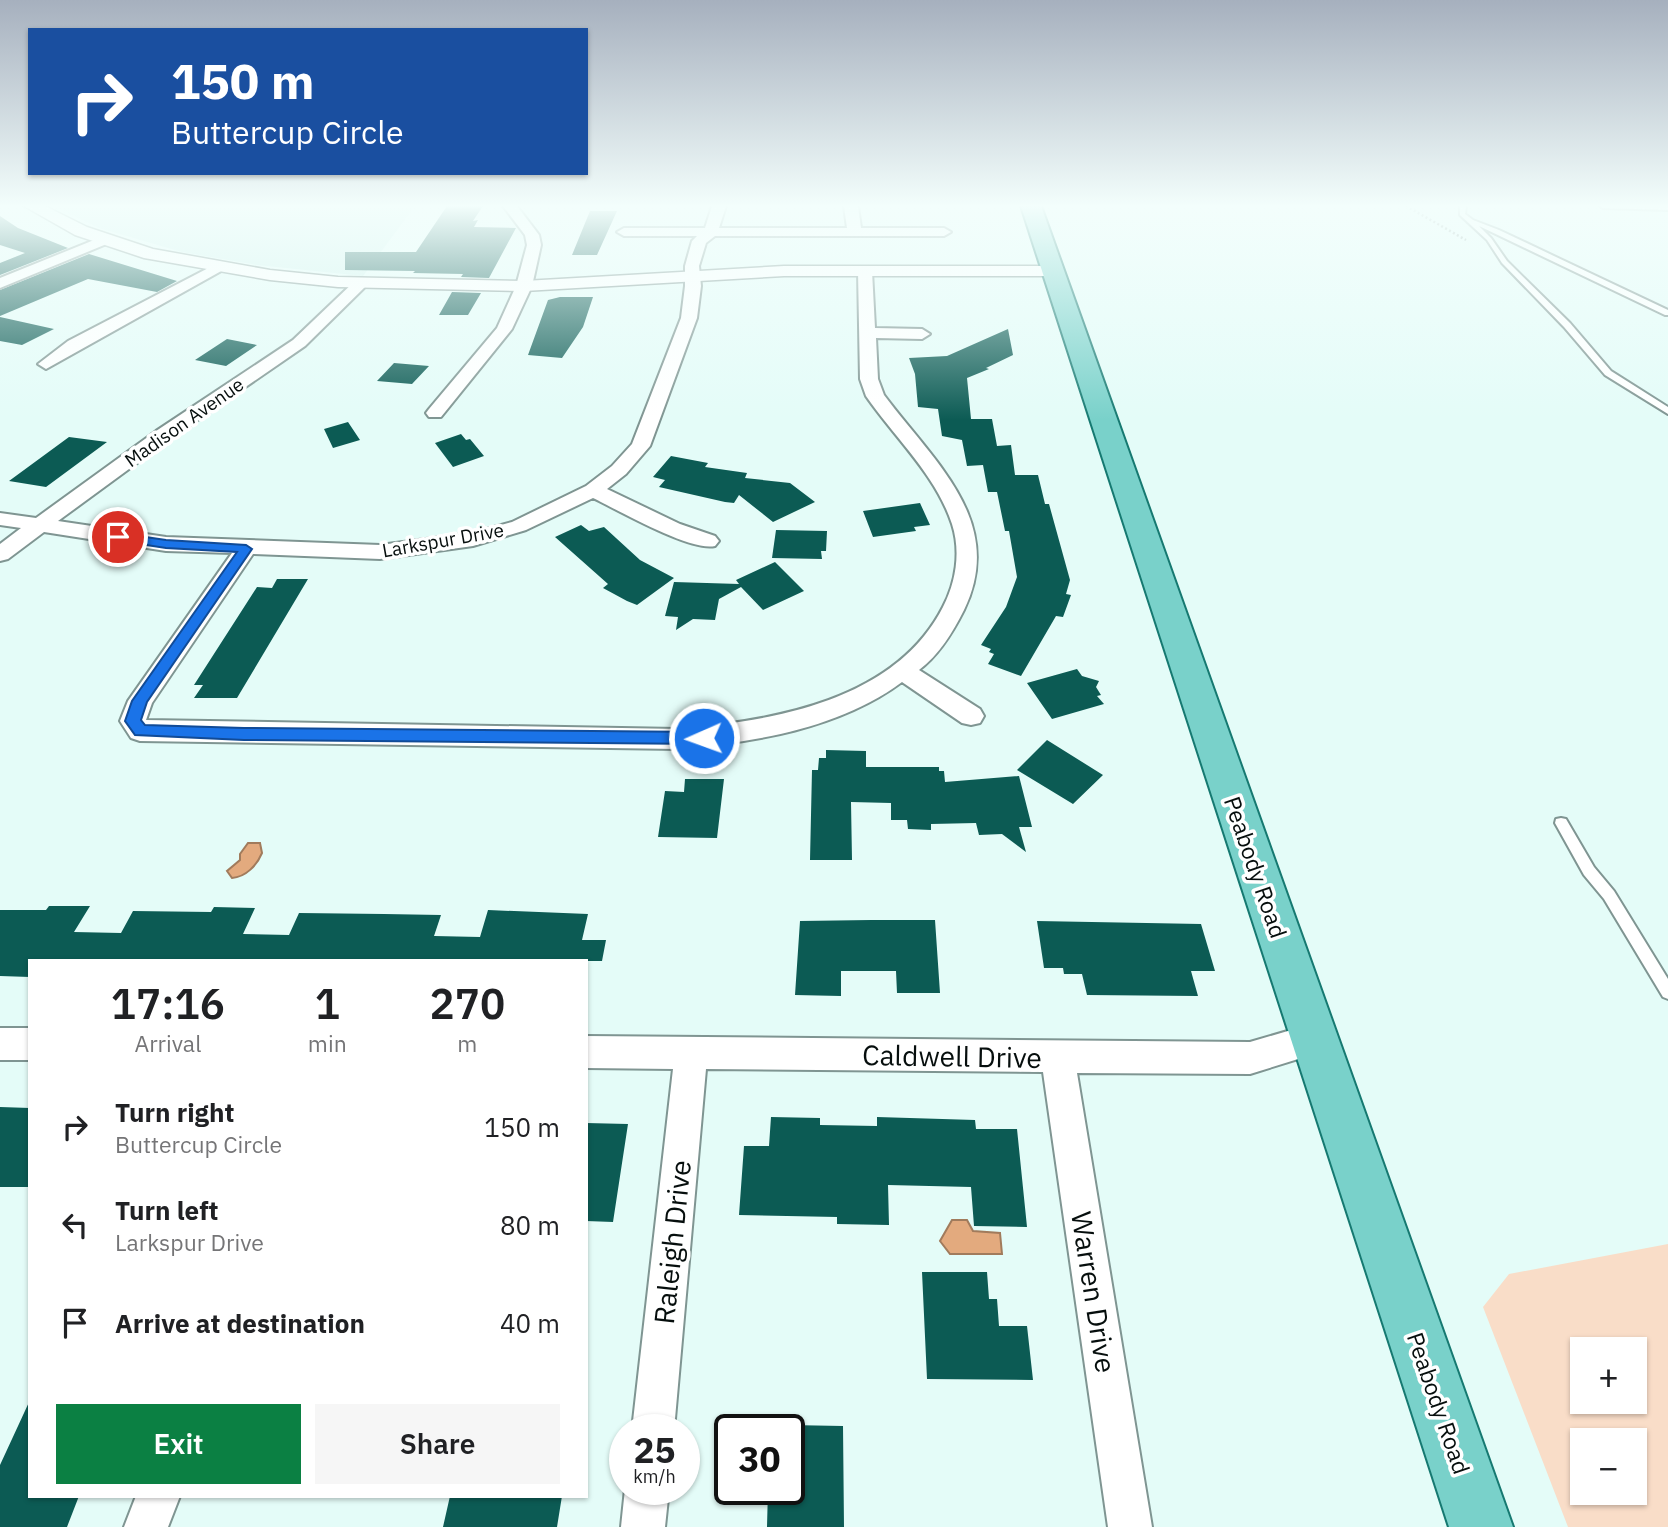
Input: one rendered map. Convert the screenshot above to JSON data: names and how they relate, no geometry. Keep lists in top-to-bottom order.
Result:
{
  "streets": {
    "main road": ["Peabody Road"],
    "street": [
      "Madison Avenue",
      "Larkspur Drive",
      "Caldwell Drive",
      "Raleigh Drive",
      "Warren Drive"
    ]
  },
  "crossings": [
    ["Madison Avenue", "Larkspur Drive"],
    ["Peabody Road", "Caldwell Drive"],
    ["Caldwell Drive", "Raleigh Drive"],
    ["Caldwell Drive", "Warren Drive"]
  ],
  "page": {
    "turn": ["150 m", "Buttercup Circle"],
    "eta": [
      "17:16",
      "Arrival",
      "1",
      "min",
      "270",
      "m"
    ],
    "list": [
      {
        "name": "Turn right",
        "note": "Buttercup Circle",
        "value": "150 m"
      },
      {
        "name": "Turn left",
        "note": "Larkspur Drive",
        "value": "80 m"
      },
      {
        "name": "Arrive at destination",
        "value": "40 m"
      }
    ],
    "map_buttons": ["+", "−"],
    "buttons": ["Exit", "Share"],
    "speed": "25 km/h",
    "limit": "30"
  }
}
